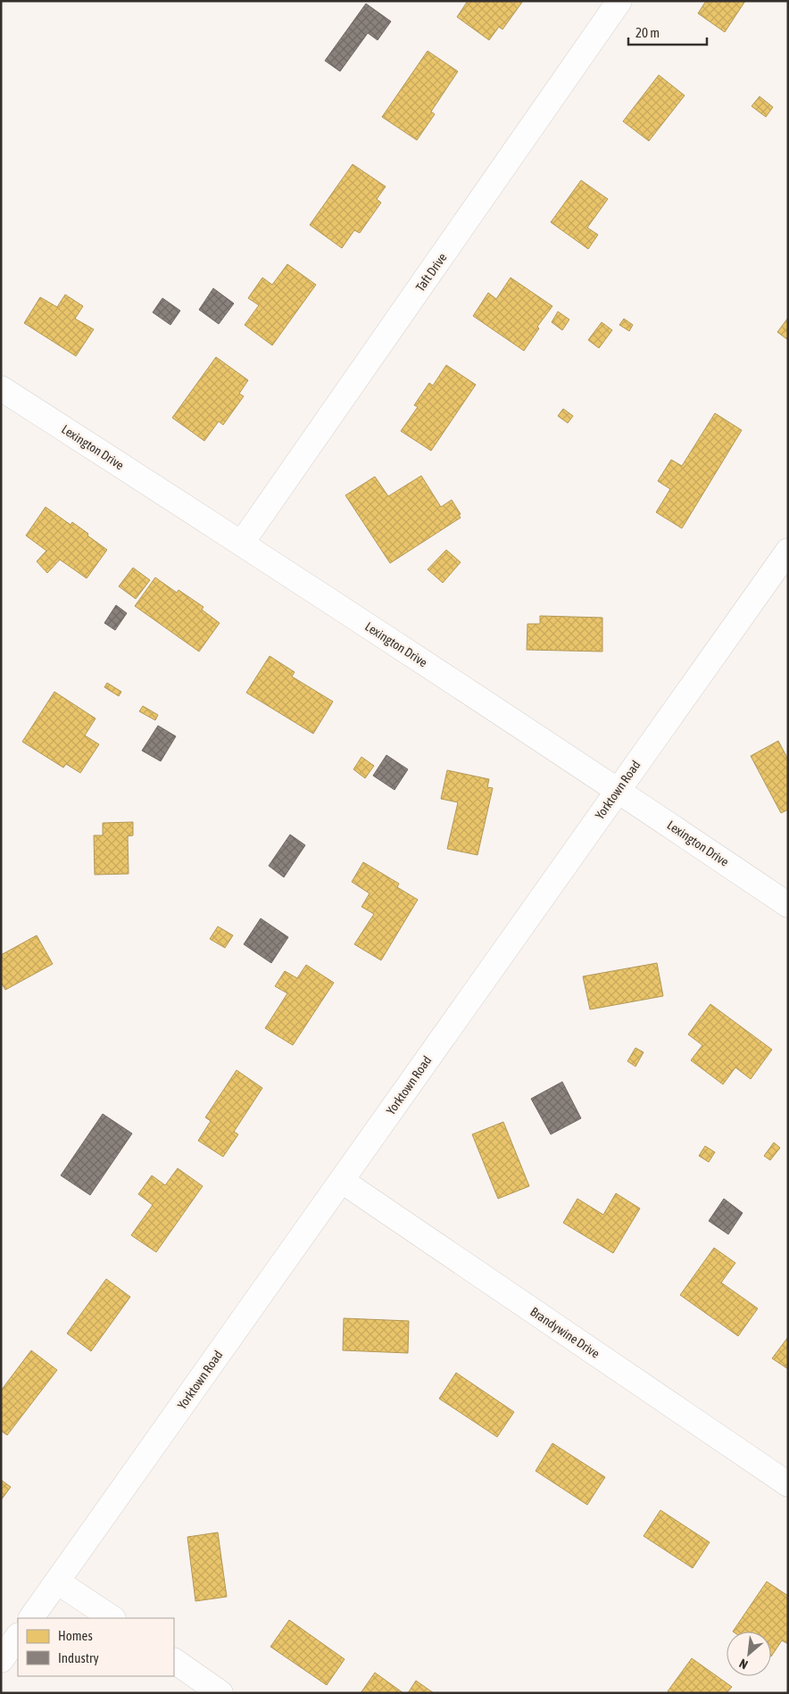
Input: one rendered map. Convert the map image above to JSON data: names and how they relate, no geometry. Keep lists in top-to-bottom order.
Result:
{
  "streets": {
    "street": [
      "Taft Drive",
      "Lexington Drive",
      "Yorktown Road",
      "Brandywine Drive"
    ]
  },
  "crossings": [
    ["Taft Drive", "Lexington Drive"],
    ["Lexington Drive", "Yorktown Road"],
    ["Yorktown Road", "Brandywine Drive"]
  ],
  "legend": ["Homes", "Industry"],
  "scale_bar": "20 m",
  "north": "bottom left"
}
